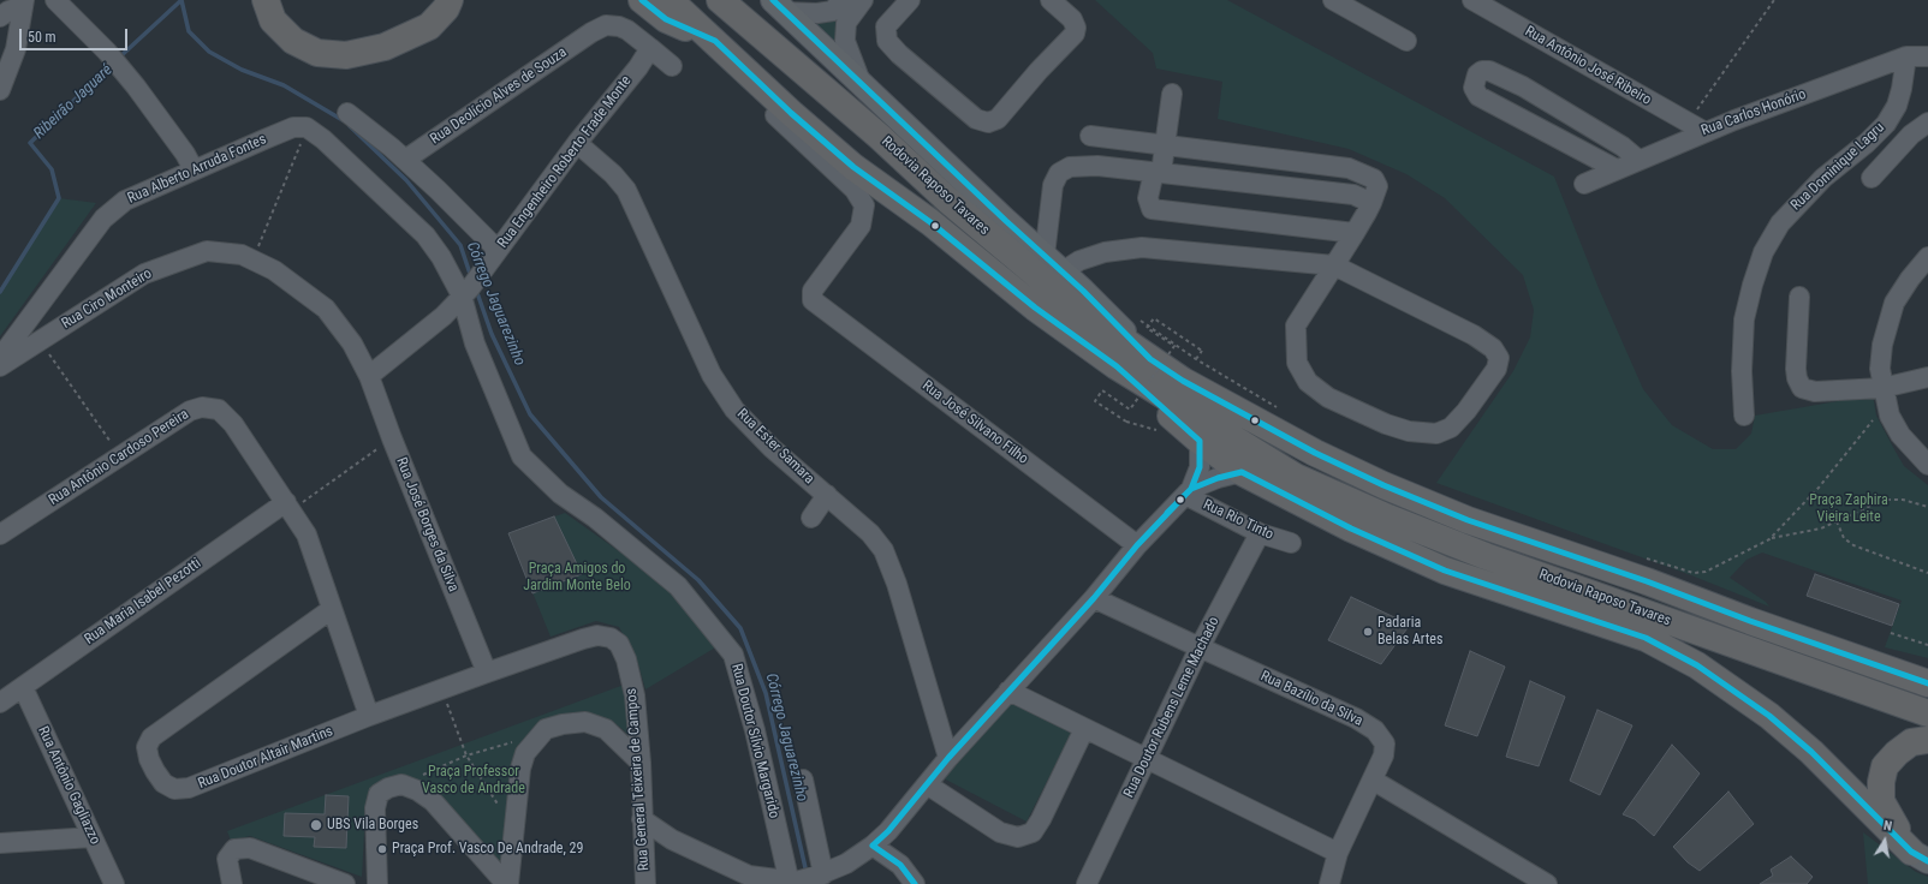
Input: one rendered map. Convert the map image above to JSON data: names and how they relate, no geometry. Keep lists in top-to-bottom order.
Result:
{
  "streets": {
    "highway": ["Rodovia Raposo Tavares"],
    "street": [
      "Rua Antônio José Ribeiro",
      "Rua Deolício Alves de Souza",
      "Rua Carlos Honório",
      "Rua Engenheiro Roberto Frade Monte",
      "Rua Dominique Lagru",
      "Rua Alberto Arruda Fontes",
      "Rua Ciro Monteiro",
      "Rua José Silvano Filho",
      "Rua Ester Samara",
      "Rua Antônio Cardoso Pereira",
      "Rua Rio Tinto",
      "Rua José Borges da Silva",
      "Rua Maria Isabel Pezotti",
      "Rua Bazílio da Silva",
      "Rua Doutor Rubens Leme Machado",
      "Rua Doutor Silvio Margarido",
      "Rua Doutor Altair Martins",
      "Rua General Teixeira de Campos",
      "Rua Antônio Gagliazzo"
    ]
  },
  "crossings": [
    ["Rua Antônio José Ribeiro", "Rua Carlos Honório"],
    ["Rua Deolício Alves de Souza", "Rua Engenheiro Roberto Frade Monte"],
    ["Rua Carlos Honório", "Rua Dominique Lagru"],
    ["Rua Engenheiro Roberto Frade Monte", "Rua Ciro Monteiro"],
    ["Rua Engenheiro Roberto Frade Monte", "Rua Ester Samara"],
    ["Rua Engenheiro Roberto Frade Monte", "Rua José Borges da Silva"],
    ["Rua Engenheiro Roberto Frade Monte", "Rua Doutor Silvio Margarido"],
    ["Rua Alberto Arruda Fontes", "Rua Doutor Silvio Margarido"],
    ["Rodovia Raposo Tavares", "Rua José Silvano Filho"],
    ["Rua Ciro Monteiro", "Rua José Borges da Silva"],
    ["Rua Antônio Cardoso Pereira", "Rua Maria Isabel Pezotti"],
    ["Rua Antônio Cardoso Pereira", "Rua Doutor Altair Martins"],
    ["Rua Rio Tinto", "Rua Doutor Rubens Leme Machado"],
    ["Rua José Borges da Silva", "Rua Doutor Altair Martins"],
    ["Rua Maria Isabel Pezotti", "Rua Antônio Gagliazzo"],
    ["Rua Bazílio da Silva", "Rua Doutor Rubens Leme Machado"],
    ["Rua Doutor Altair Martins", "Rua General Teixeira de Campos"]
  ],
  "water": ["Ribeirão Jaguaré", "Córrego Jaguarezinho"],
  "parks": ["Praça Zaphira Vieira Leite", "Praça Amigos do Jardim Monte Belo", "Praça Professor Vasco de Andrade"],
  "places": ["Padaria Belas Artes", "UBS Vila Borges", "Praça Prof. Vasco De Andrade, 29"],
  "scale_bar": "50 m",
  "north": "top"
}
